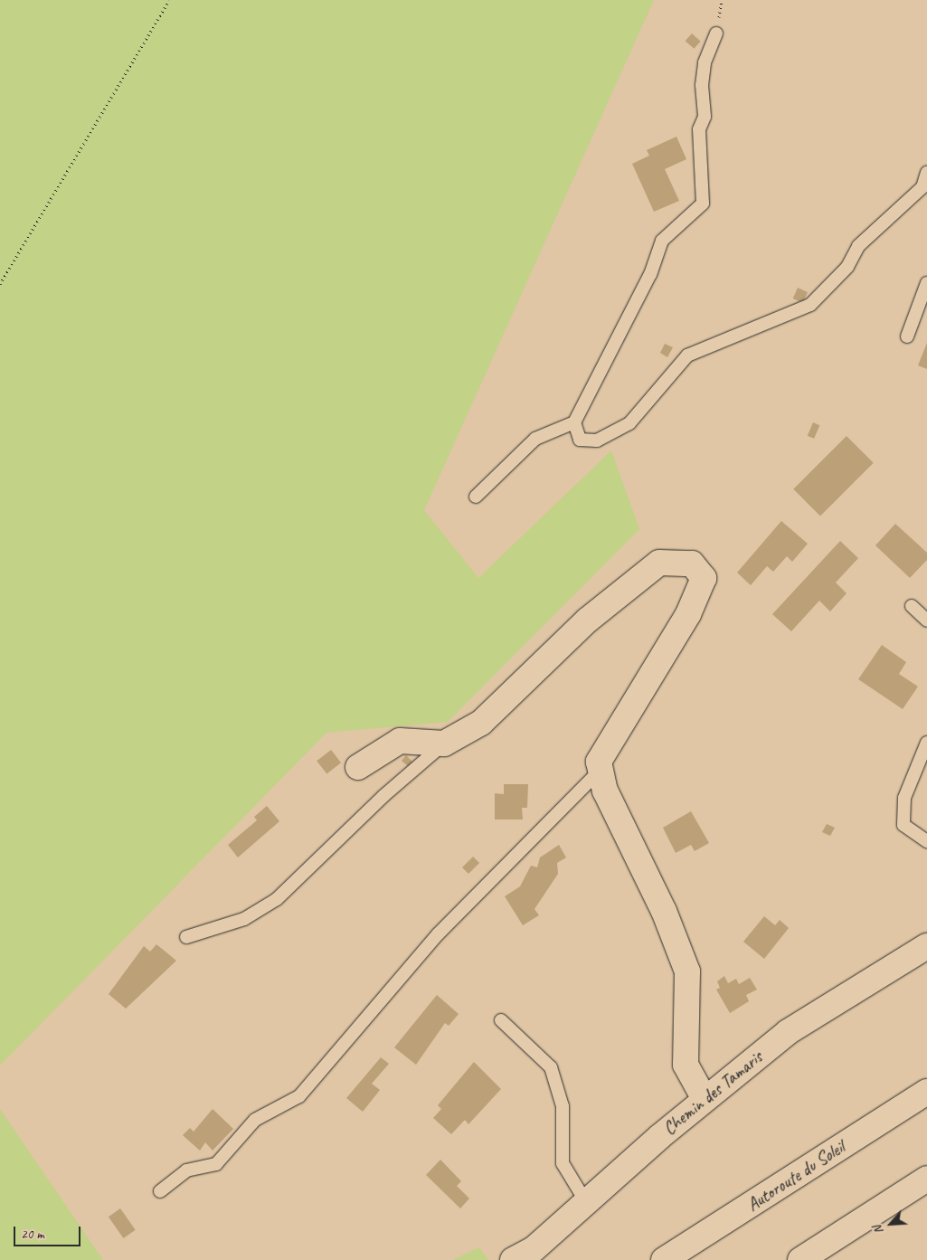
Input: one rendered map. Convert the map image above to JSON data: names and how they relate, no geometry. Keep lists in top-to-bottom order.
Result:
{
  "streets": {
    "main road": ["Chemin des Tamaris", "Autoroute du Soleil"]
  },
  "scale_bar": "20 m",
  "north": "bottom left"
}
